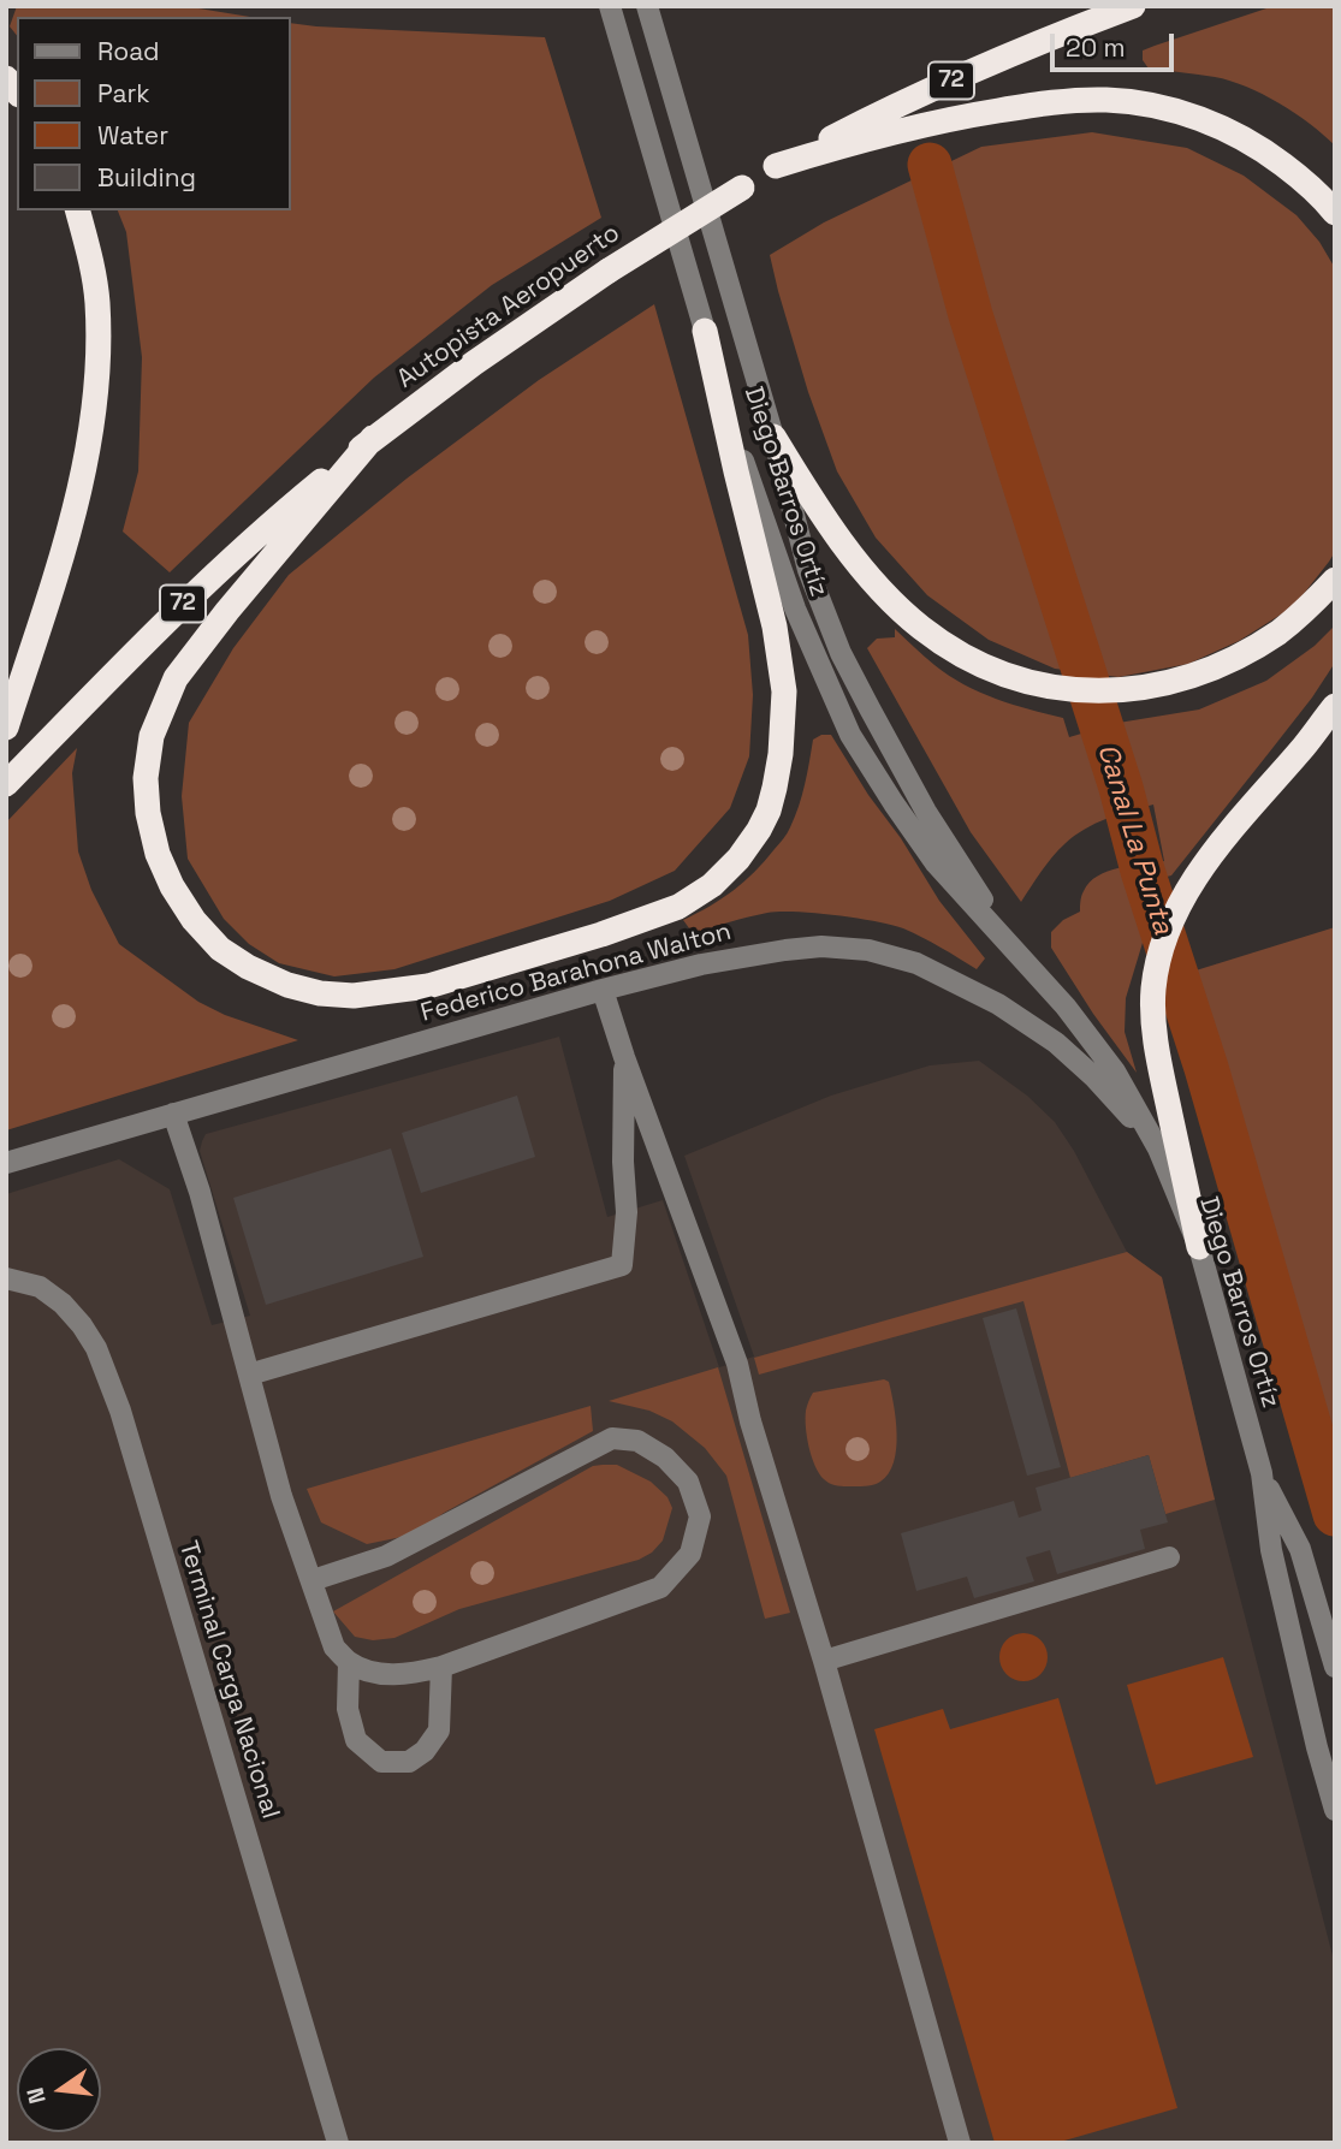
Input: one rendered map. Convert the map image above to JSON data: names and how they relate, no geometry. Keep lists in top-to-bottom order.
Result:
{
  "streets": {
    "highway": ["72", "Autopista Aeropuerto"],
    "street": ["Diego Barros Ortíz", "Federico Barahona Walton", "Terminal Carga Nacional"]
  },
  "crossings": [
    ["Diego Barros Ortíz", "Federico Barahona Walton"]
  ],
  "water": ["Canal La Punta"],
  "legend": [
    "Road",
    "Park",
    "Water",
    "Building"
  ],
  "scale_bar": "20 m",
  "north": "left"
}
